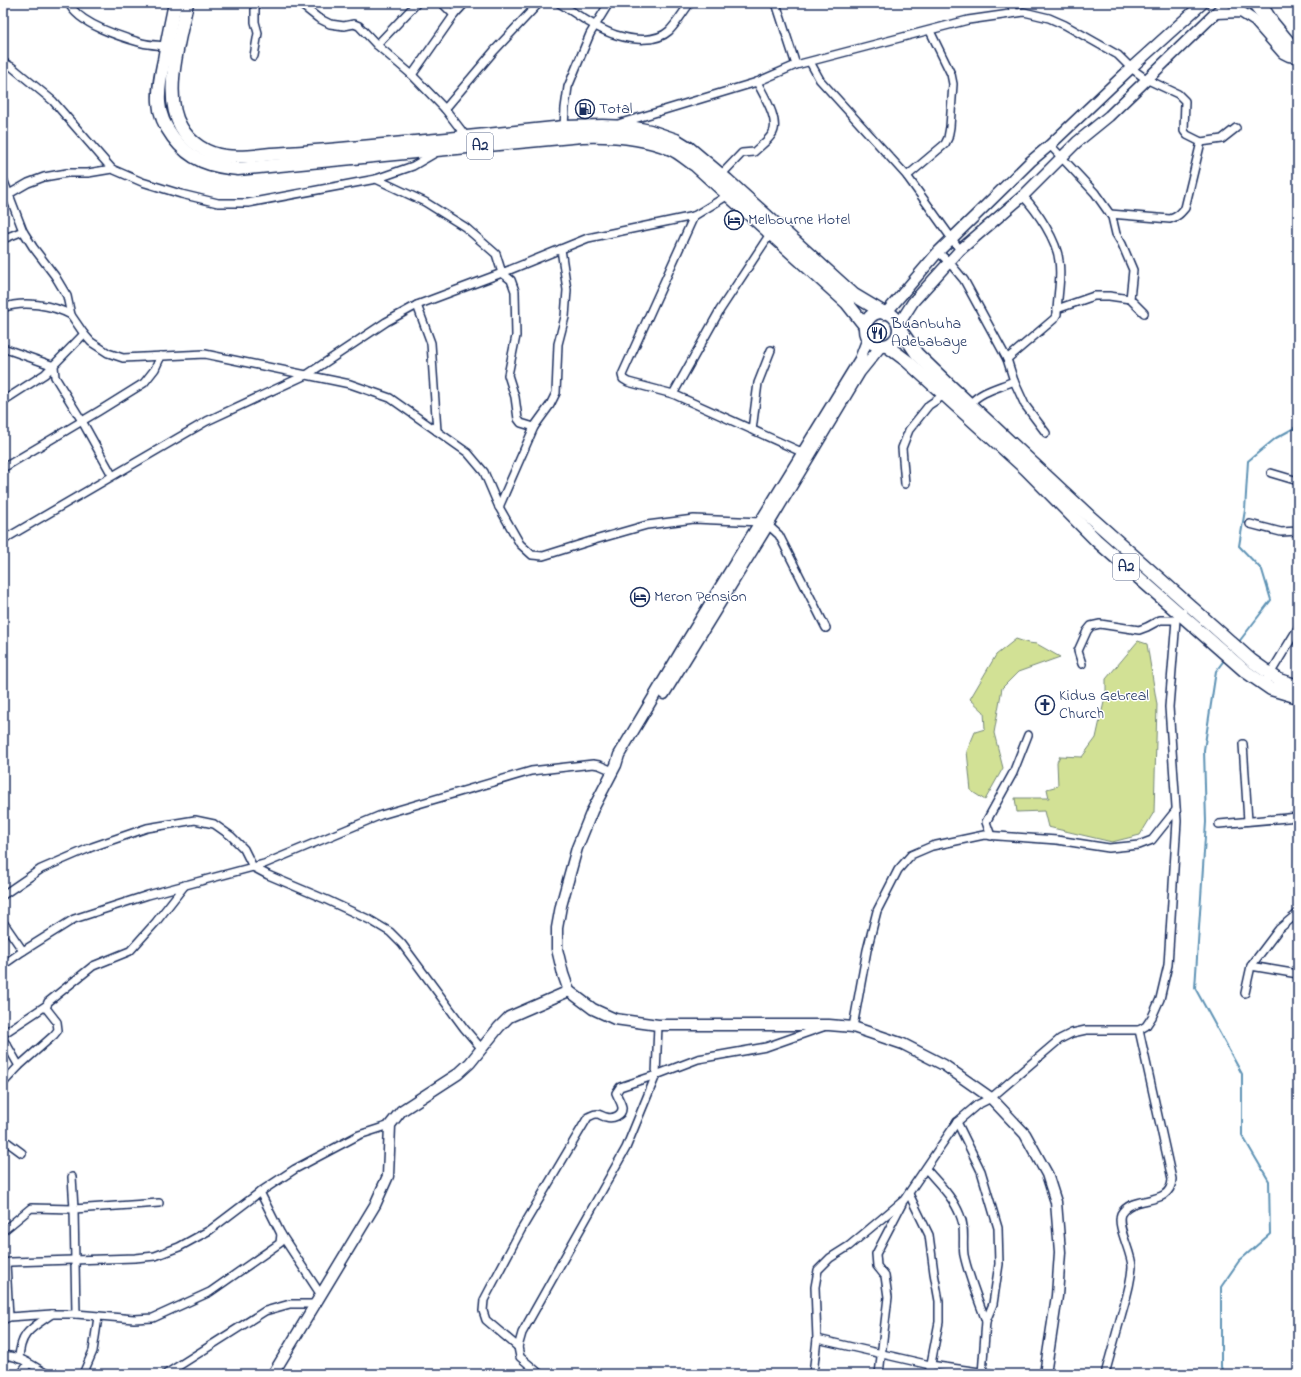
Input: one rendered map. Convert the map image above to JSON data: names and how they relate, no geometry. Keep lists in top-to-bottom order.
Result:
{
  "streets": {
    "highway": ["A2"]
  },
  "places": {
    "fuel station": ["Total"],
    "hotel": ["Melbourne Hotel", "Meron Pension"],
    "restaurant": ["Buanbuha Adebabaye"],
    "church": ["Kidus Gebreal Church"]
  }
}
